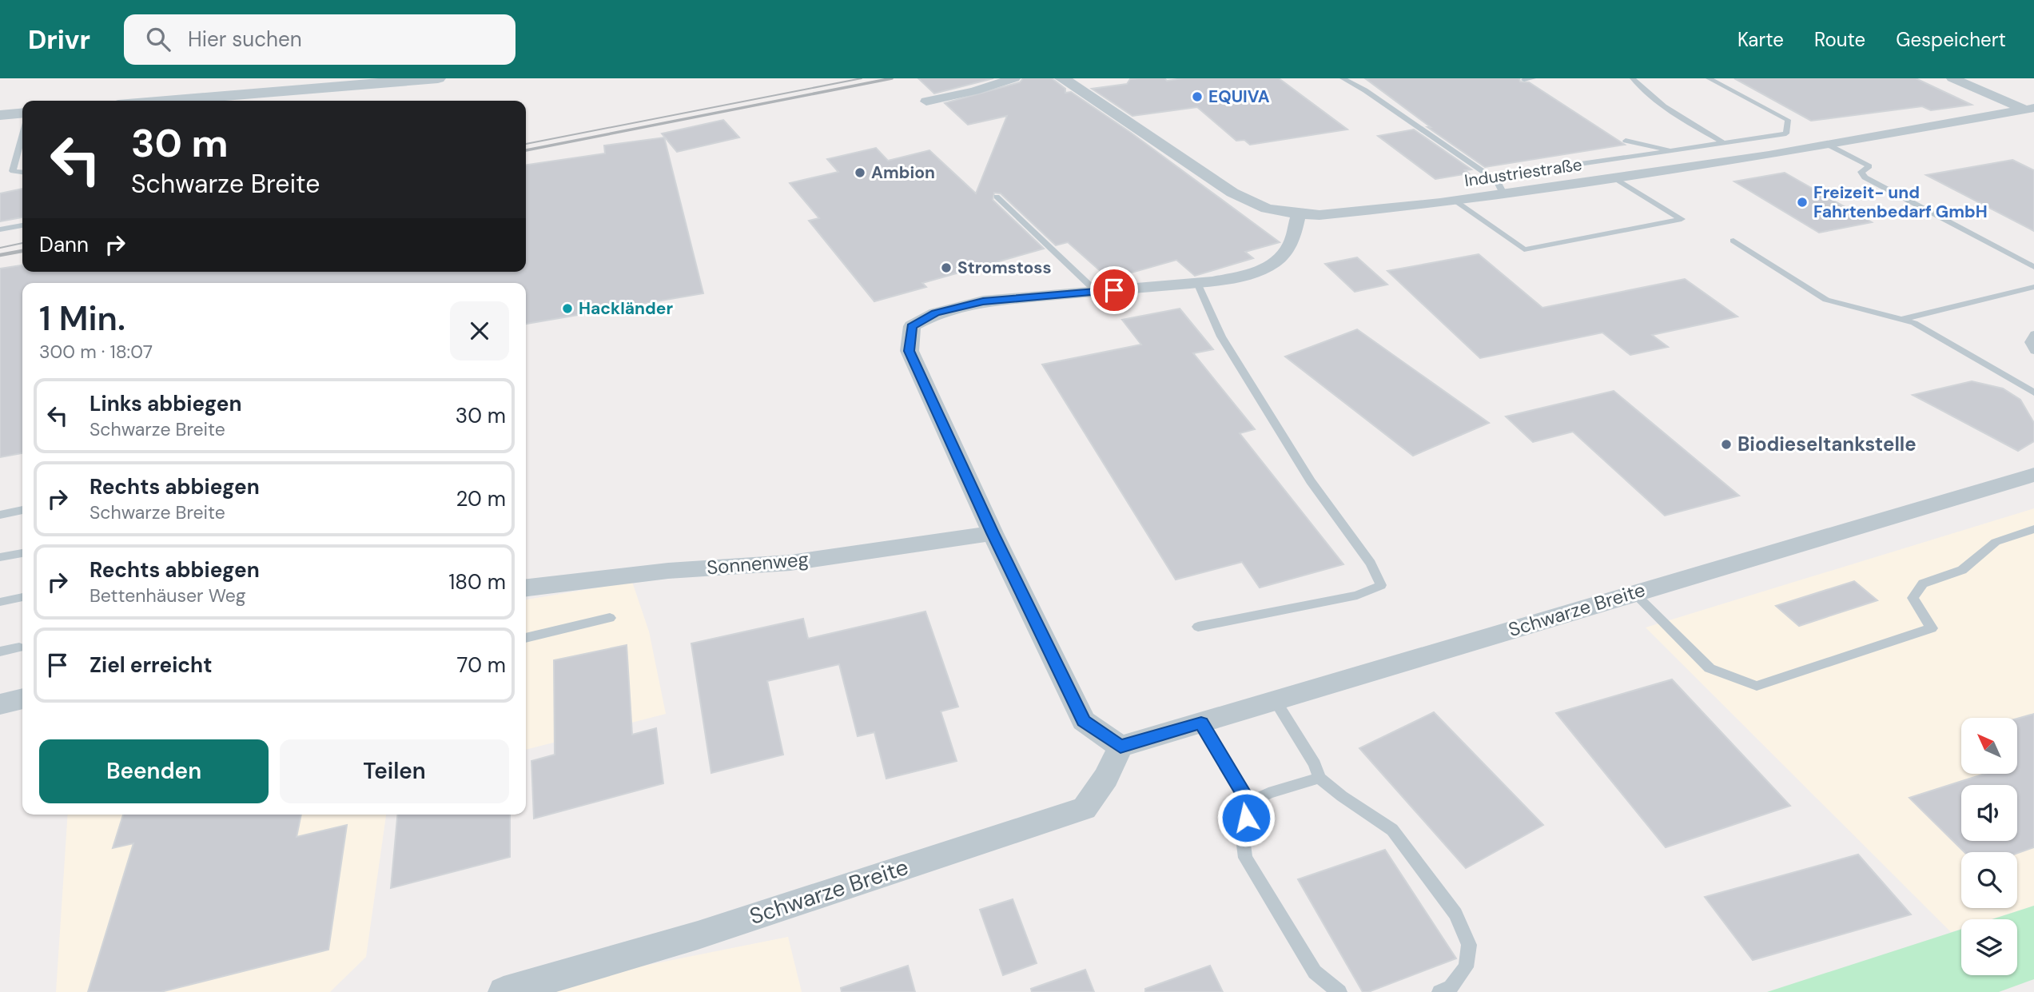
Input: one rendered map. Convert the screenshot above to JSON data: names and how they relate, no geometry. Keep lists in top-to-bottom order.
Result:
{
  "streets": {
    "street": ["Industriestraße", "Sonnenweg", "Schwarze Breite"]
  },
  "places": [
    "EQUIVA",
    "Ambion",
    "Freizeit- und Fahrtenbedarf GmbH",
    "Stromstoss",
    "Hackländer",
    "Biodieseltankstelle"
  ],
  "north": "top left",
  "page": {
    "header": "Drivr",
    "search": "Hier suchen",
    "nav": ["Karte", "Route", "Gespeichert"],
    "turn": ["30 m", "Schwarze Breite"],
    "then": "Dann",
    "heading": ["1 Min.", "300 m · 18:07"],
    "list": [
      {
        "name": "Links abbiegen",
        "note": "Schwarze Breite",
        "value": "30 m"
      },
      {
        "name": "Rechts abbiegen",
        "note": "Schwarze Breite",
        "value": "20 m"
      },
      {
        "name": "Rechts abbiegen",
        "note": "Bettenhäuser Weg",
        "value": "180 m"
      },
      {
        "name": "Ziel erreicht",
        "value": "70 m"
      }
    ],
    "buttons": ["Beenden", "Teilen"]
  }
}
